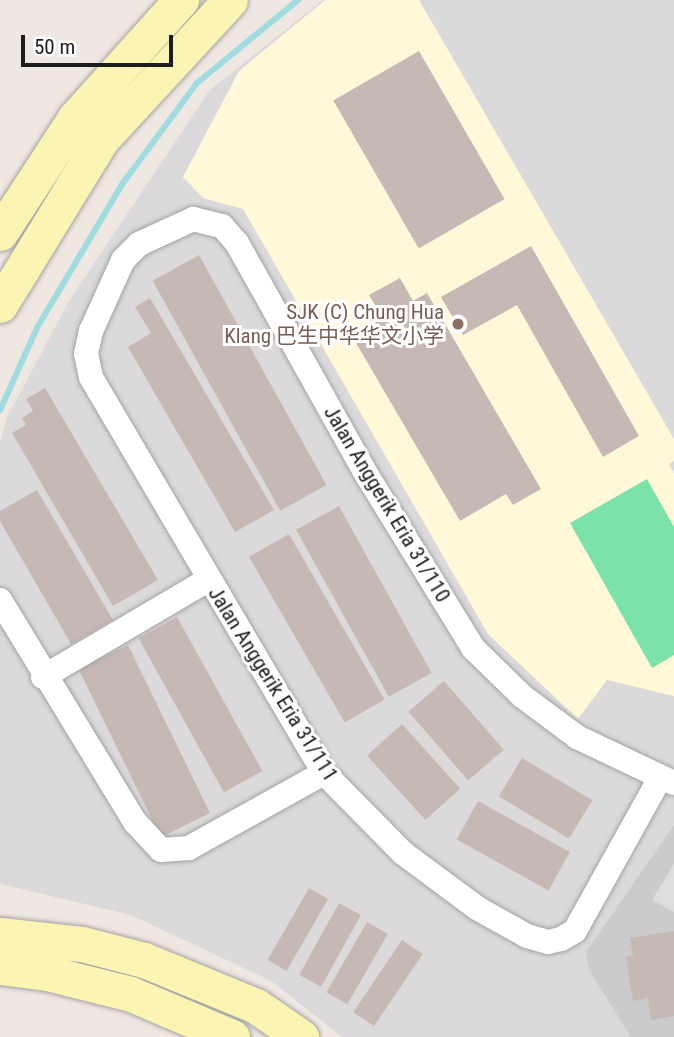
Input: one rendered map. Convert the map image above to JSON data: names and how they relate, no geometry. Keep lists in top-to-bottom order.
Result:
{
  "streets": {
    "street": ["Jalan Anggerik Eria 31/110", "Jalan Anggerik Eria 31/111"]
  },
  "crossings": [
    ["Jalan Anggerik Eria 31/110", "Jalan Anggerik Eria 31/111"]
  ],
  "places": ["SJK (C) Chung Hua Klang 巴生中华华文小学"],
  "scale_bar": "50 m"
}
